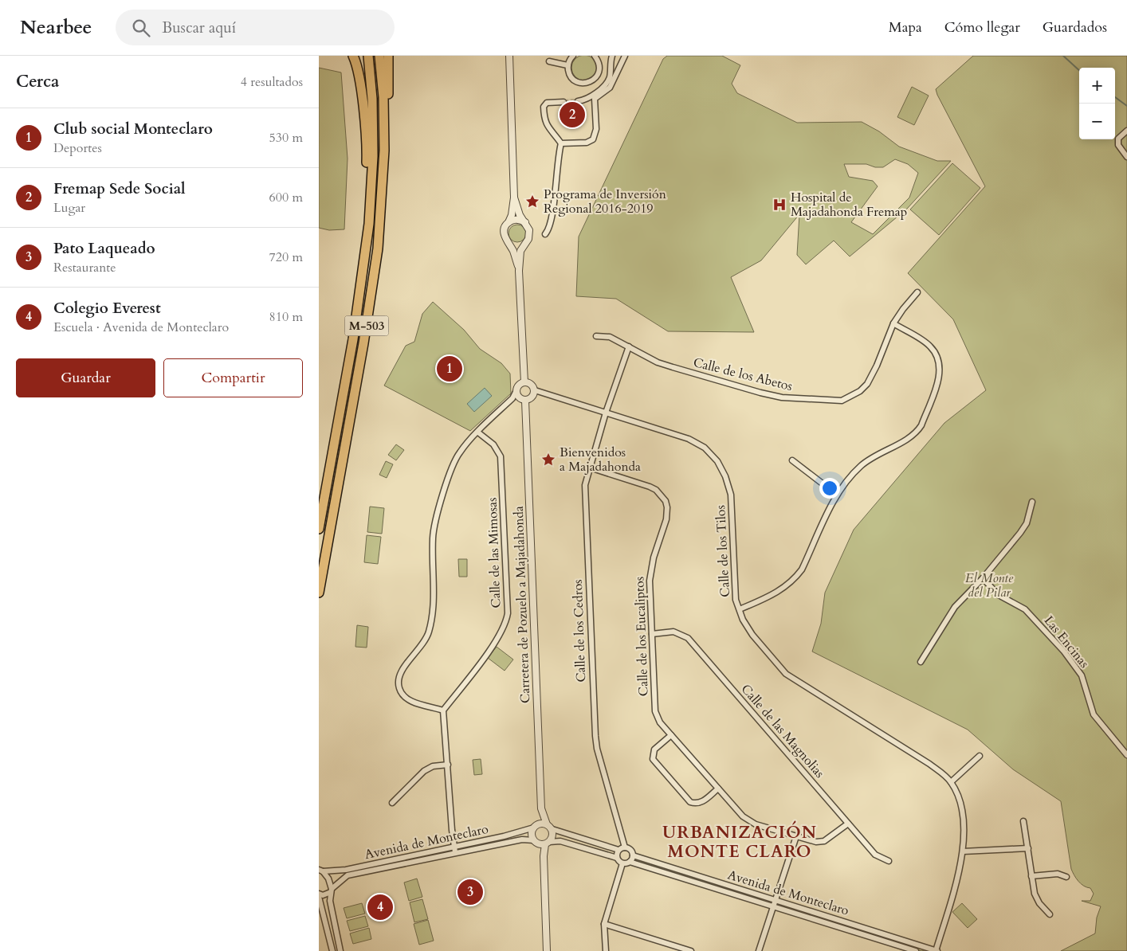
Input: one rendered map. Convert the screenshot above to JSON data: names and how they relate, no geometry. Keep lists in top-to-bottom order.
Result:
{
  "streets": {
    "highway": ["M-503"],
    "street": [
      "Calle de los Abetos",
      "Calle de los Tilos",
      "Calle de las Mimosas",
      "Carretera de Pozuelo a Majadahonda",
      "Calle de los Cedros",
      "Calle de los Eucaliptos",
      "Las Encinas",
      "Calle de las Magnolias",
      "Avenida de Monteclaro"
    ]
  },
  "crossings": [
    ["Calle de los Tilos", "Carretera de Pozuelo a Majadahonda"],
    ["Calle de los Tilos", "Calle de los Cedros"],
    ["Calle de los Tilos", "Avenida de Monteclaro"],
    ["Carretera de Pozuelo a Majadahonda", "Avenida de Monteclaro"],
    ["Calle de los Cedros", "Calle de los Eucaliptos"],
    ["Calle de los Cedros", "Avenida de Monteclaro"],
    ["Calle de los Eucaliptos", "Calle de las Magnolias"]
  ],
  "districts": ["URBANIZACIÓN MONTE CLARO"],
  "parks": ["El Monte del Pilar"],
  "places": {
    "place": ["Programa de Inversión Regional 2016-2019", "Bienvenidos a Majadahonda"],
    "hospital": ["Hospital de Majadahonda Fremap"]
  },
  "page": {
    "header": "Nearbee",
    "search": "Buscar aquí",
    "nav": ["Mapa", "Cómo llegar", "Guardados"],
    "heading": ["Cerca", "4 resultados"],
    "map_buttons": ["+", "−"],
    "pins": [
      "2",
      "1",
      "3",
      "4"
    ],
    "list": [
      {
        "mark": "1",
        "name": "Club social Monteclaro",
        "note": "Deportes",
        "value": "530 m"
      },
      {
        "mark": "2",
        "name": "Fremap Sede Social",
        "note": "Lugar",
        "value": "600 m"
      },
      {
        "mark": "3",
        "name": "Pato Laqueado",
        "note": "Restaurante",
        "value": "720 m"
      },
      {
        "mark": "4",
        "name": "Colegio Everest",
        "note": "Escuela · Avenida de Monteclaro",
        "value": "810 m"
      }
    ],
    "buttons": ["Guardar", "Compartir"]
  }
}
